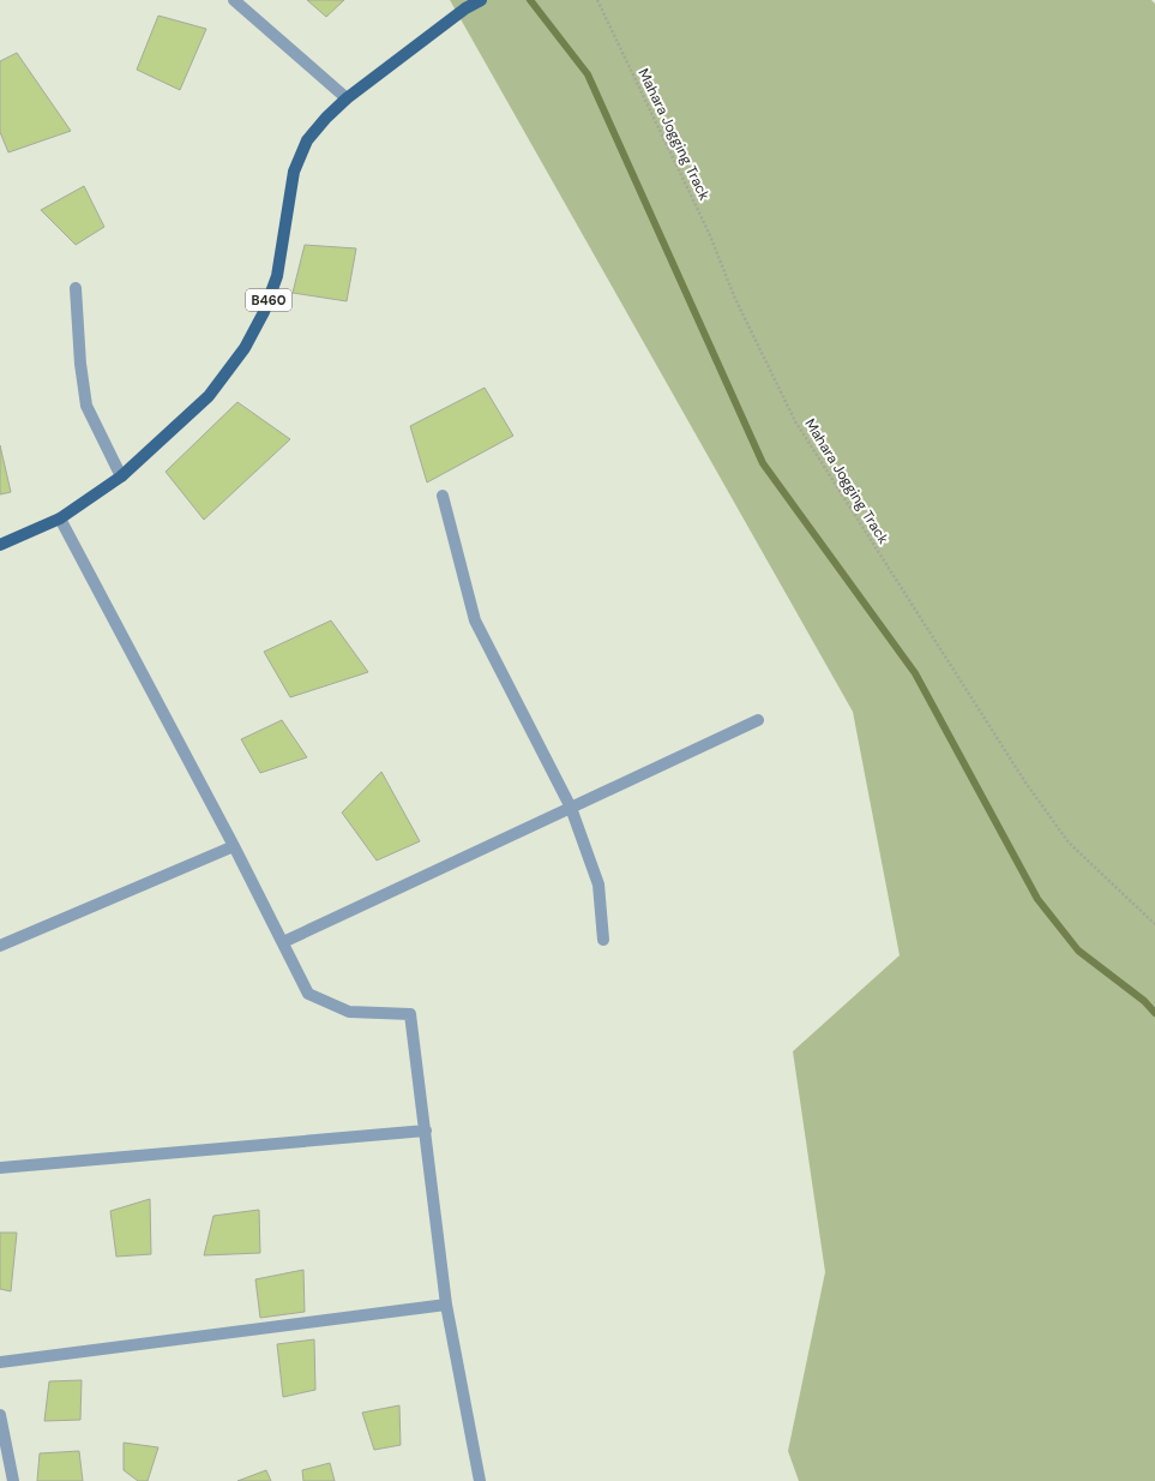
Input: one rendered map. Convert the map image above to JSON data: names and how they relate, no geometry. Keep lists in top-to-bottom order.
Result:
{
  "streets": {
    "main road": ["B460"],
    "path": ["Mahara Jogging Track"]
  }
}
